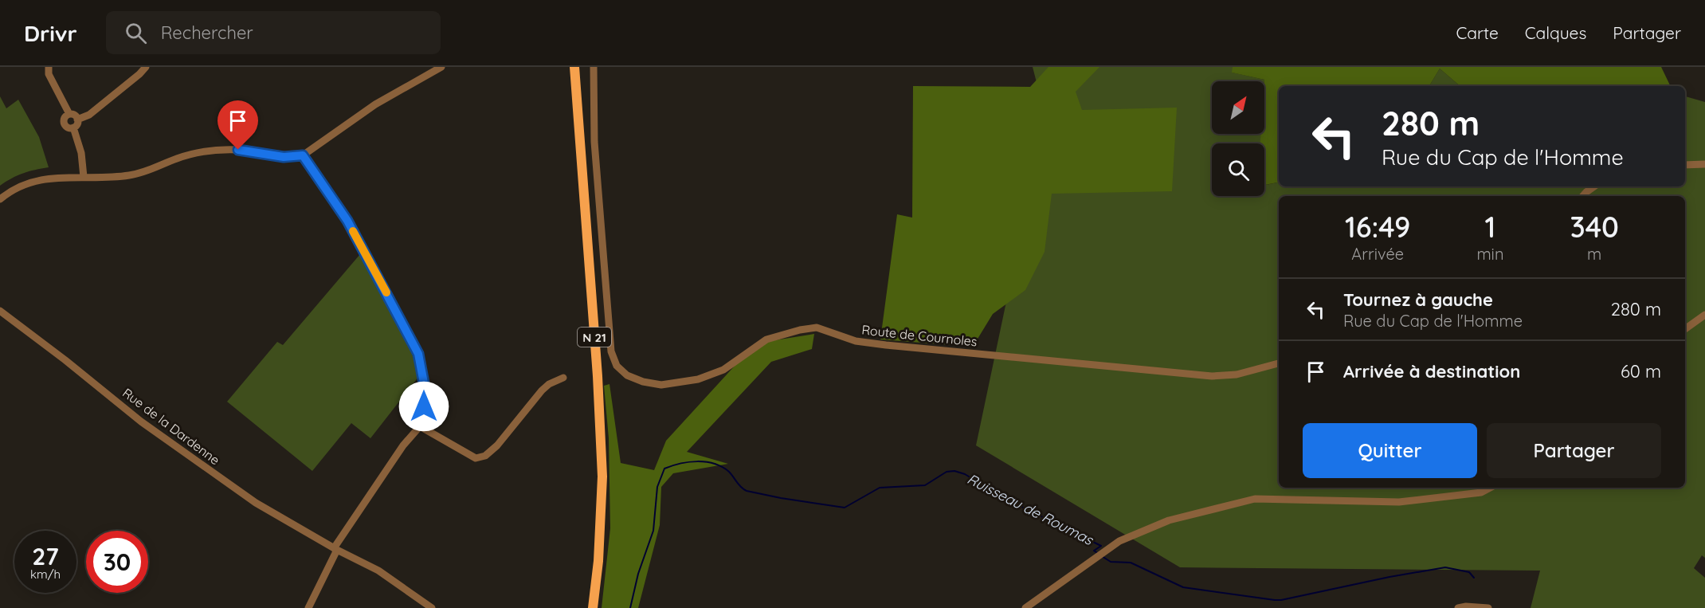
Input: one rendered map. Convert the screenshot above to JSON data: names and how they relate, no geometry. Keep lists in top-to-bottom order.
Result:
{
  "streets": {
    "main road": ["N 21"],
    "street": ["Route de Cournoles", "Rue de la Dardenne"]
  },
  "water": ["Ruisseau de Roumas"],
  "north": "top right",
  "page": {
    "header": "Drivr",
    "search": "Rechercher",
    "nav": ["Carte", "Calques", "Partager"],
    "turn": ["280 m", "Rue du Cap de l'Homme"],
    "eta": [
      "16:49",
      "Arrivée",
      "1",
      "min",
      "340",
      "m"
    ],
    "list": [
      {
        "name": "Tournez à gauche",
        "note": "Rue du Cap de l'Homme",
        "value": "280 m"
      },
      {
        "name": "Arrivée à destination",
        "value": "60 m"
      }
    ],
    "buttons": ["Quitter", "Partager"],
    "speed": "27 km/h",
    "limit": "30"
  }
}
